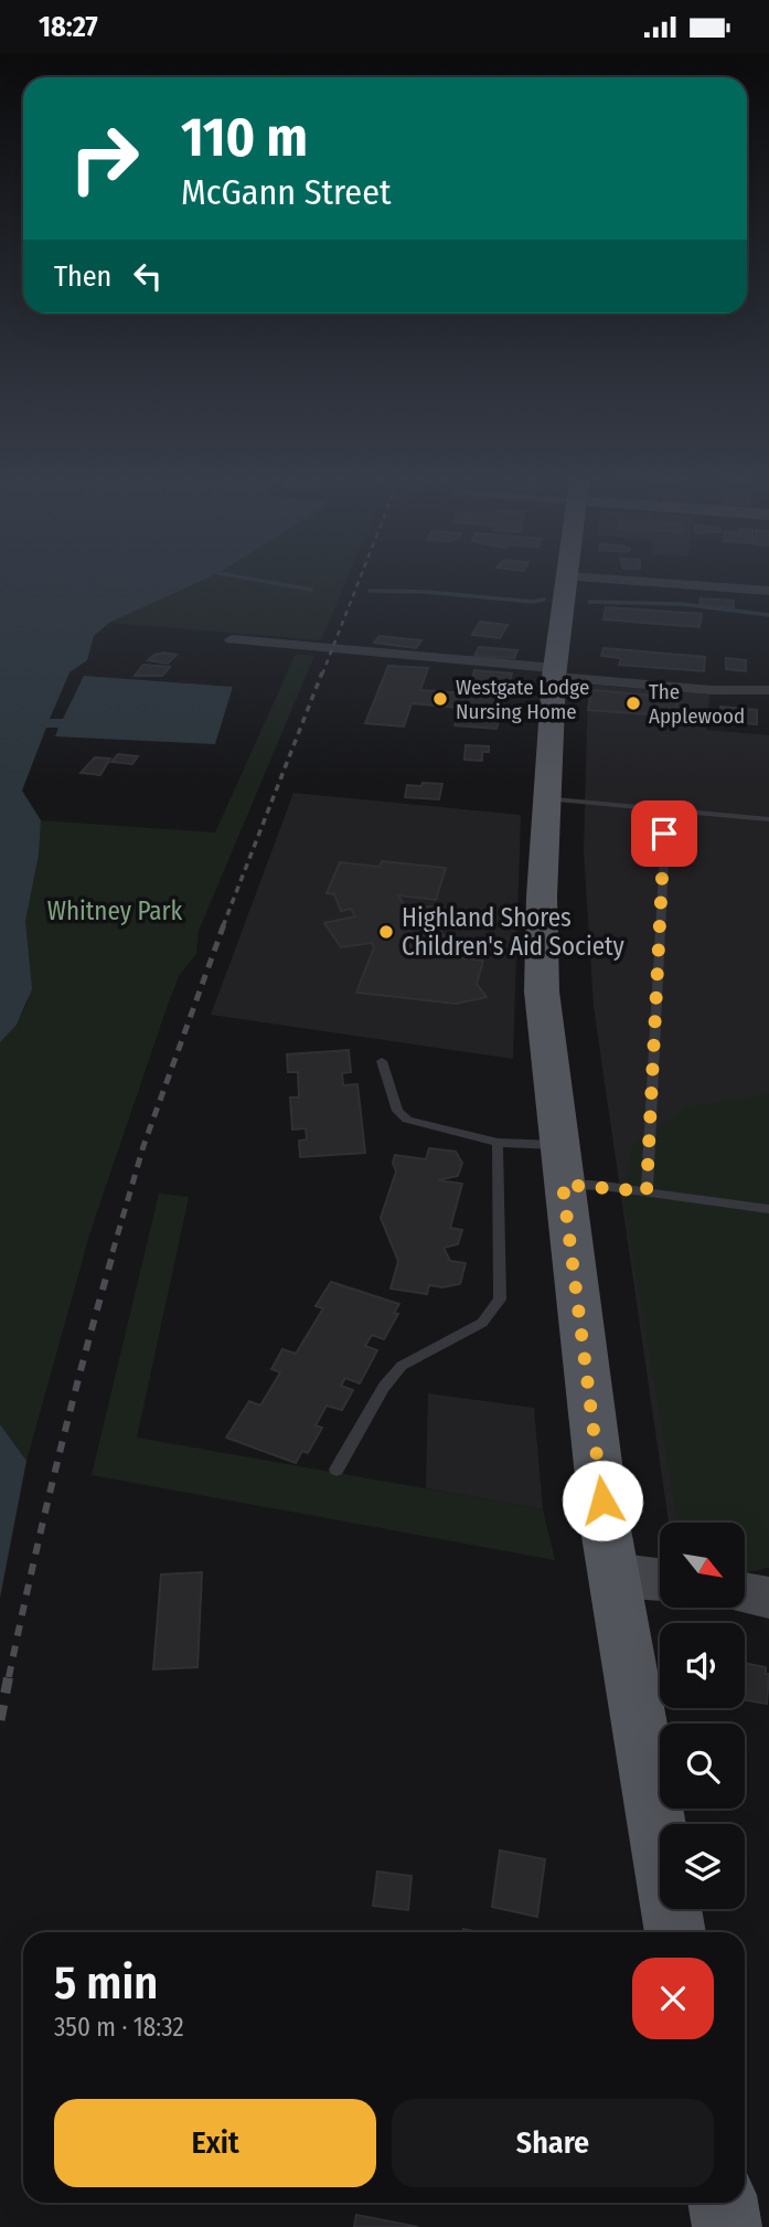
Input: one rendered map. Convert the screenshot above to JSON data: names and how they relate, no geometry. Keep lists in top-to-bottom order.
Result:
{
  "parks": ["Whitney Park"],
  "places": ["Westgate Lodge Nursing Home", "The Applewood", "Highland Shores Children's Aid Society"],
  "north": "bottom right",
  "page": {
    "status": "18:27",
    "turn": ["110 m", "McGann Street"],
    "then": "Then",
    "heading": ["5 min", "350 m · 18:32"],
    "buttons": ["Exit", "Share"]
  }
}
